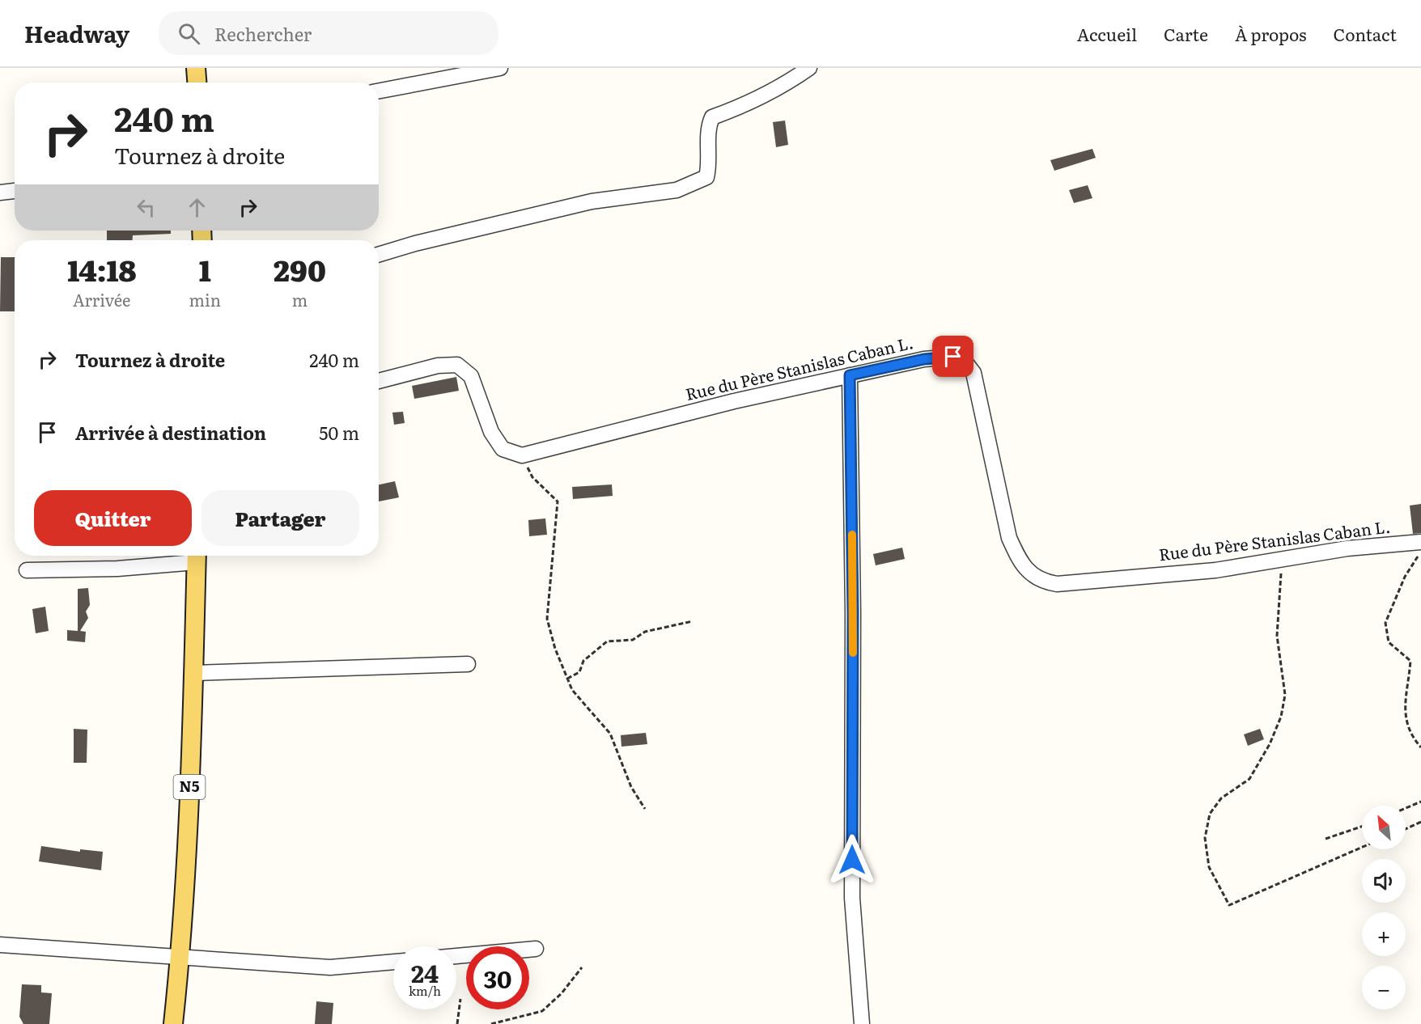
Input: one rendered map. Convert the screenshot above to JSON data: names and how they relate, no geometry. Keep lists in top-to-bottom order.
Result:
{
  "streets": {
    "main road": ["N5"],
    "street": ["Rue du Père Stanislas Caban L."]
  },
  "north": "top left",
  "page": {
    "header": "Headway",
    "search": "Rechercher",
    "nav": [
      "Accueil",
      "Carte",
      "À propos",
      "Contact"
    ],
    "turn": ["240 m", "Tournez à droite"],
    "eta": [
      "14:18",
      "Arrivée",
      "1",
      "min",
      "290",
      "m"
    ],
    "list": [
      {
        "name": "Tournez à droite",
        "value": "240 m"
      },
      {
        "name": "Arrivée à destination",
        "value": "50 m"
      }
    ],
    "buttons": ["Quitter", "Partager"],
    "map_buttons": ["+", "−"],
    "speed": "24 km/h",
    "limit": "30"
  }
}
